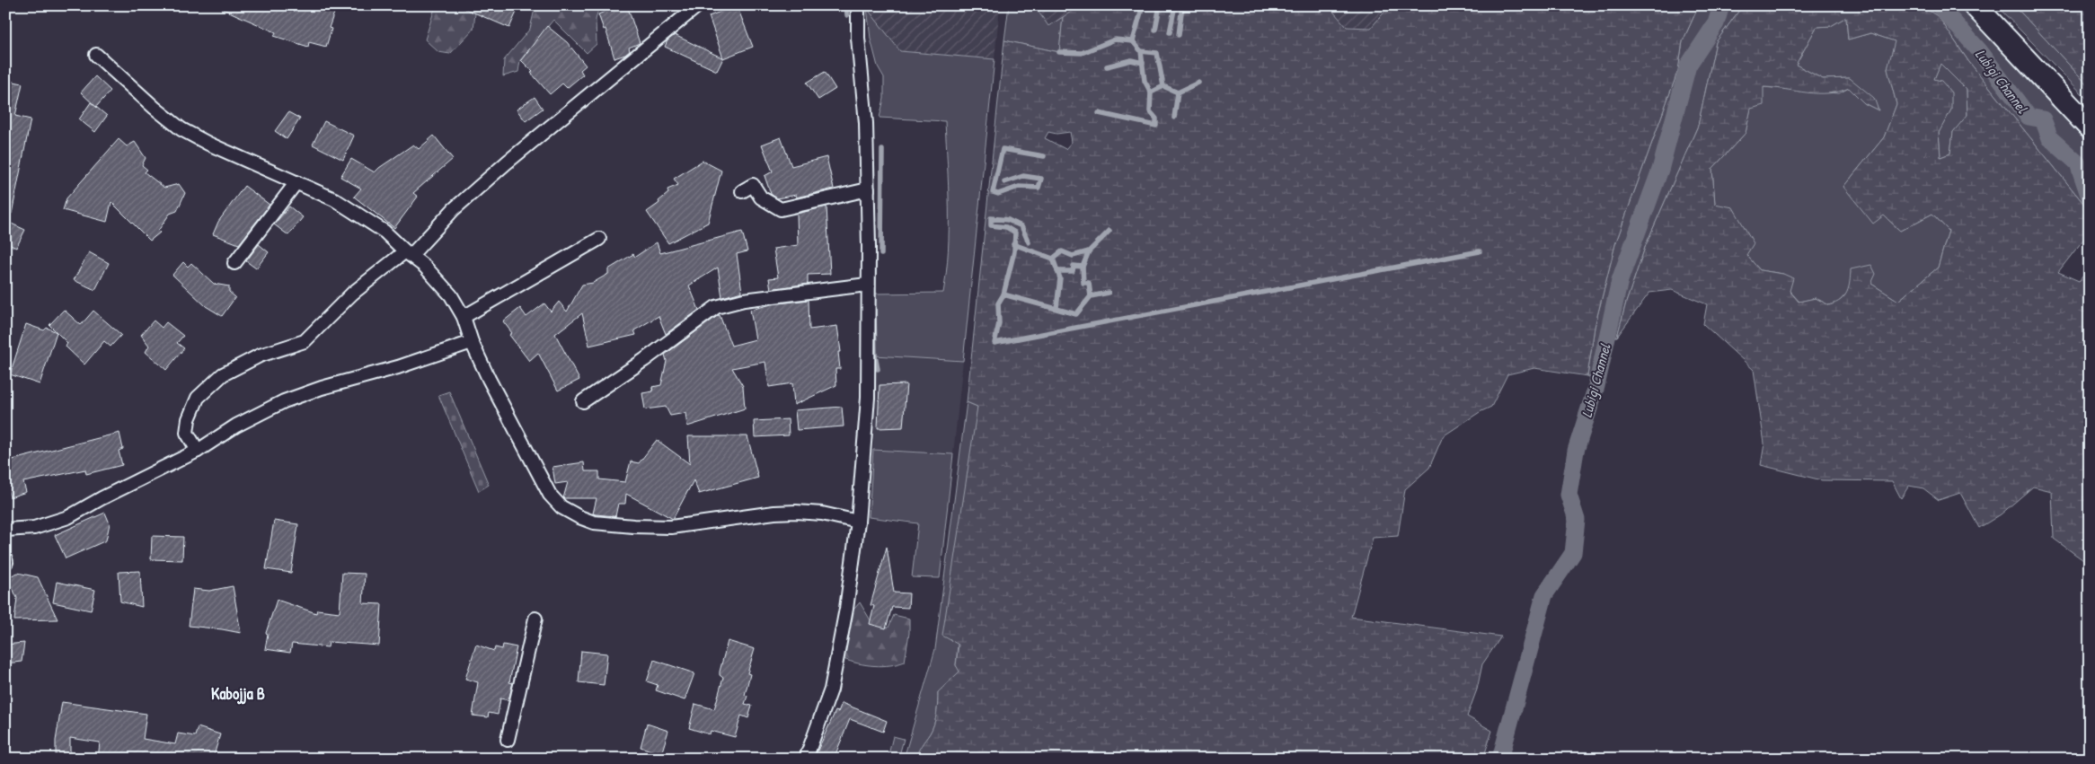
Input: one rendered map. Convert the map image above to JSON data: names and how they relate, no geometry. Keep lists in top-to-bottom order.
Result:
{
  "districts": ["Kabojja B"],
  "water": ["Lubigi Channel"]
}
